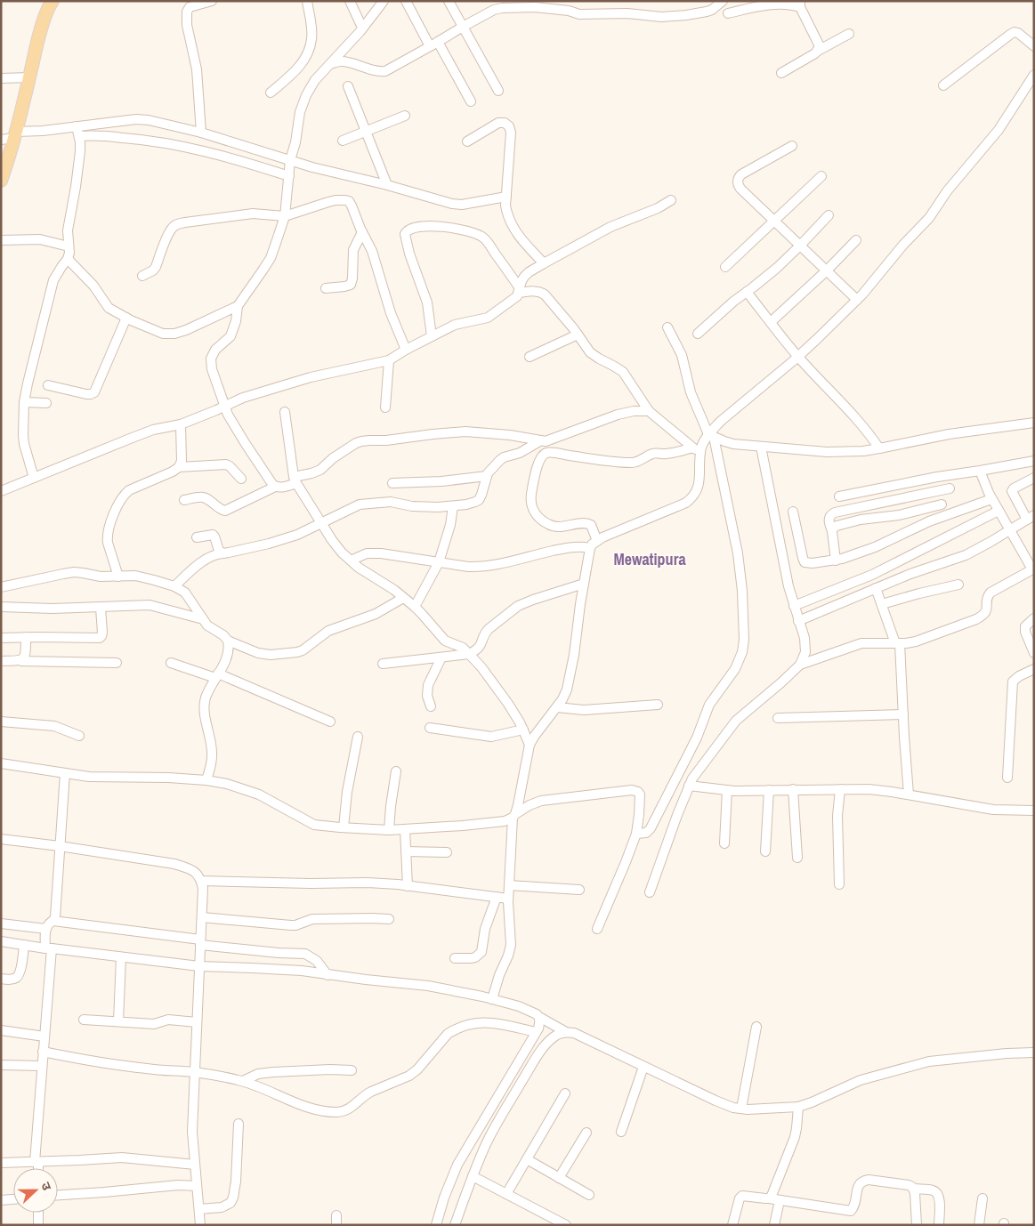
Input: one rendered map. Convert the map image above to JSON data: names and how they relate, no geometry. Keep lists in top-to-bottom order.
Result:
{
  "districts": ["Mewatipura"],
  "north": "right"
}
